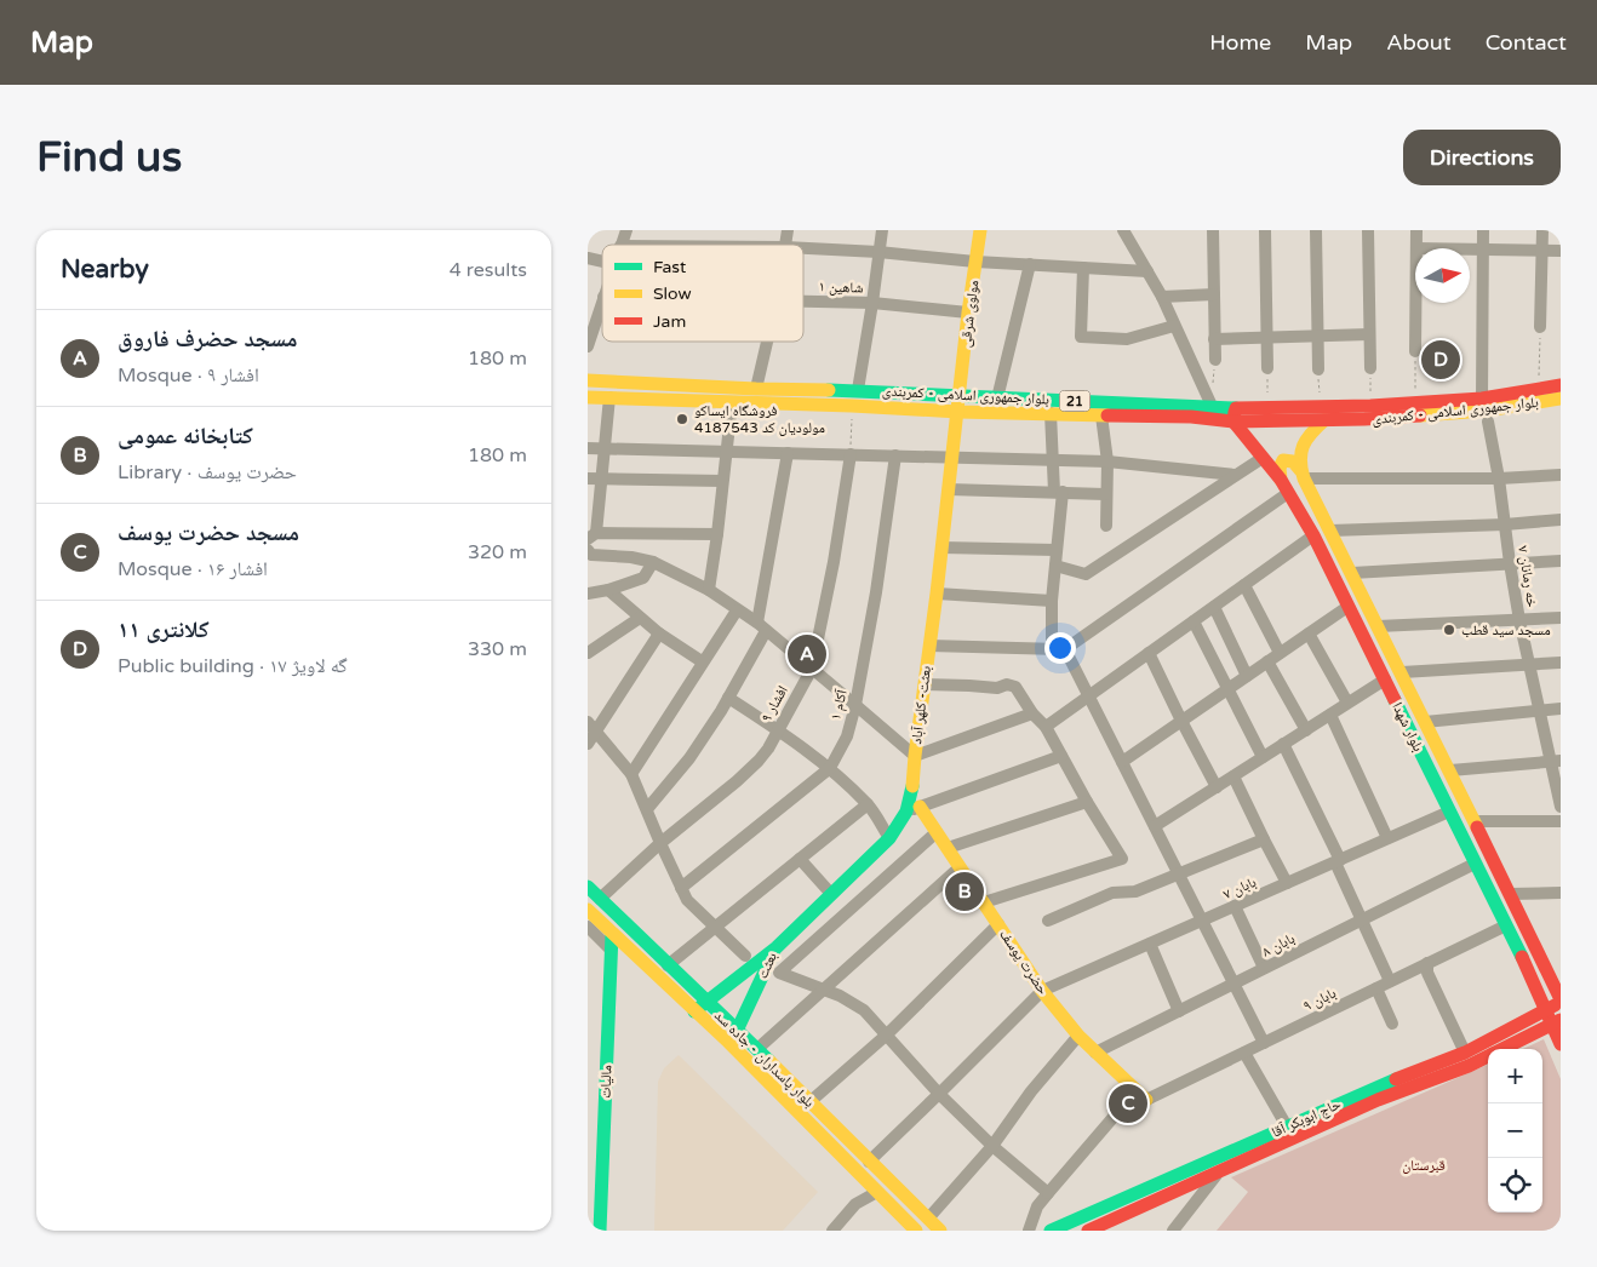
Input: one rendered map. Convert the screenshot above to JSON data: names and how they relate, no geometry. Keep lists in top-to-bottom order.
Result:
{
  "streets": {
    "main road": [
      "مولوی شرقی",
      "بلوار جمهوری اسلامی - کمربندی",
      "21",
      "بعثت- کلهر آباد",
      "بلوار شهدا",
      "حضرت یوسف",
      "بعثت",
      "بلوار پاسداران - جاده سد",
      "مالیات",
      "حاج ابوبکر آقا"
    ],
    "street": [
      "شاهین ۱",
      "خه رمانان ۷",
      "افشار ۹",
      "آکام ۱",
      "بابان ۷",
      "بابان ۸",
      "بابان ۹"
    ]
  },
  "crossings": [
    ["شاهین ۱", "مولوی شرقی"],
    ["مولوی شرقی", "بلوار جمهوری اسلامی - کمربندی"],
    ["مولوی شرقی", "بعثت- کلهر آباد"],
    ["بلوار جمهوری اسلامی - کمربندی", "بعثت- کلهر آباد"],
    ["بلوار جمهوری اسلامی - کمربندی", "بلوار شهدا"],
    ["افشار ۹", "بلوار پاسداران - جاده سد"],
    ["بعثت- کلهر آباد", "حضرت یوسف"],
    ["بعثت- کلهر آباد", "بعثت"],
    ["بلوار شهدا", "بابان ۷"],
    ["بلوار شهدا", "بابان ۸"],
    ["بلوار شهدا", "بابان ۹"],
    ["بلوار شهدا", "حاج ابوبکر آقا"],
    ["بابان ۷", "حضرت یوسف"],
    ["بابان ۸", "حضرت یوسف"],
    ["حضرت یوسف", "بابان ۹"],
    ["بعثت", "بلوار پاسداران - جاده سد"],
    ["بلوار پاسداران - جاده سد", "مالیات"]
  ],
  "parks": ["قبرستان"],
  "places": ["فروشگاە ایساکو مولودیان کد 4187543", "مسجد سید قطب"],
  "legend": ["Fast", "Slow", "Jam"],
  "north": "right",
  "page": {
    "header": "Map",
    "nav": [
      "Home",
      "Map",
      "About",
      "Contact"
    ],
    "buttons": "Directions",
    "title": "Find us",
    "heading": ["Nearby", "4 results"],
    "list": [
      {
        "mark": "A",
        "name": "مسجد حضرف فاروق",
        "note": "Mosque · افشار ۹",
        "value": "180 m"
      },
      {
        "mark": "B",
        "name": "کتابخانه عمومی",
        "note": "Library · حضرت یوسف",
        "value": "180 m"
      },
      {
        "mark": "C",
        "name": "مسجد حضرت یوسف",
        "note": "Mosque · افشار ۱۶",
        "value": "320 m"
      },
      {
        "mark": "D",
        "name": "کلانتری ۱۱",
        "note": "Public building · گه لاویژ ۱۷",
        "value": "330 m"
      }
    ],
    "pins": [
      "D",
      "A",
      "B",
      "C"
    ],
    "map_buttons": ["+", "−"]
  }
}
